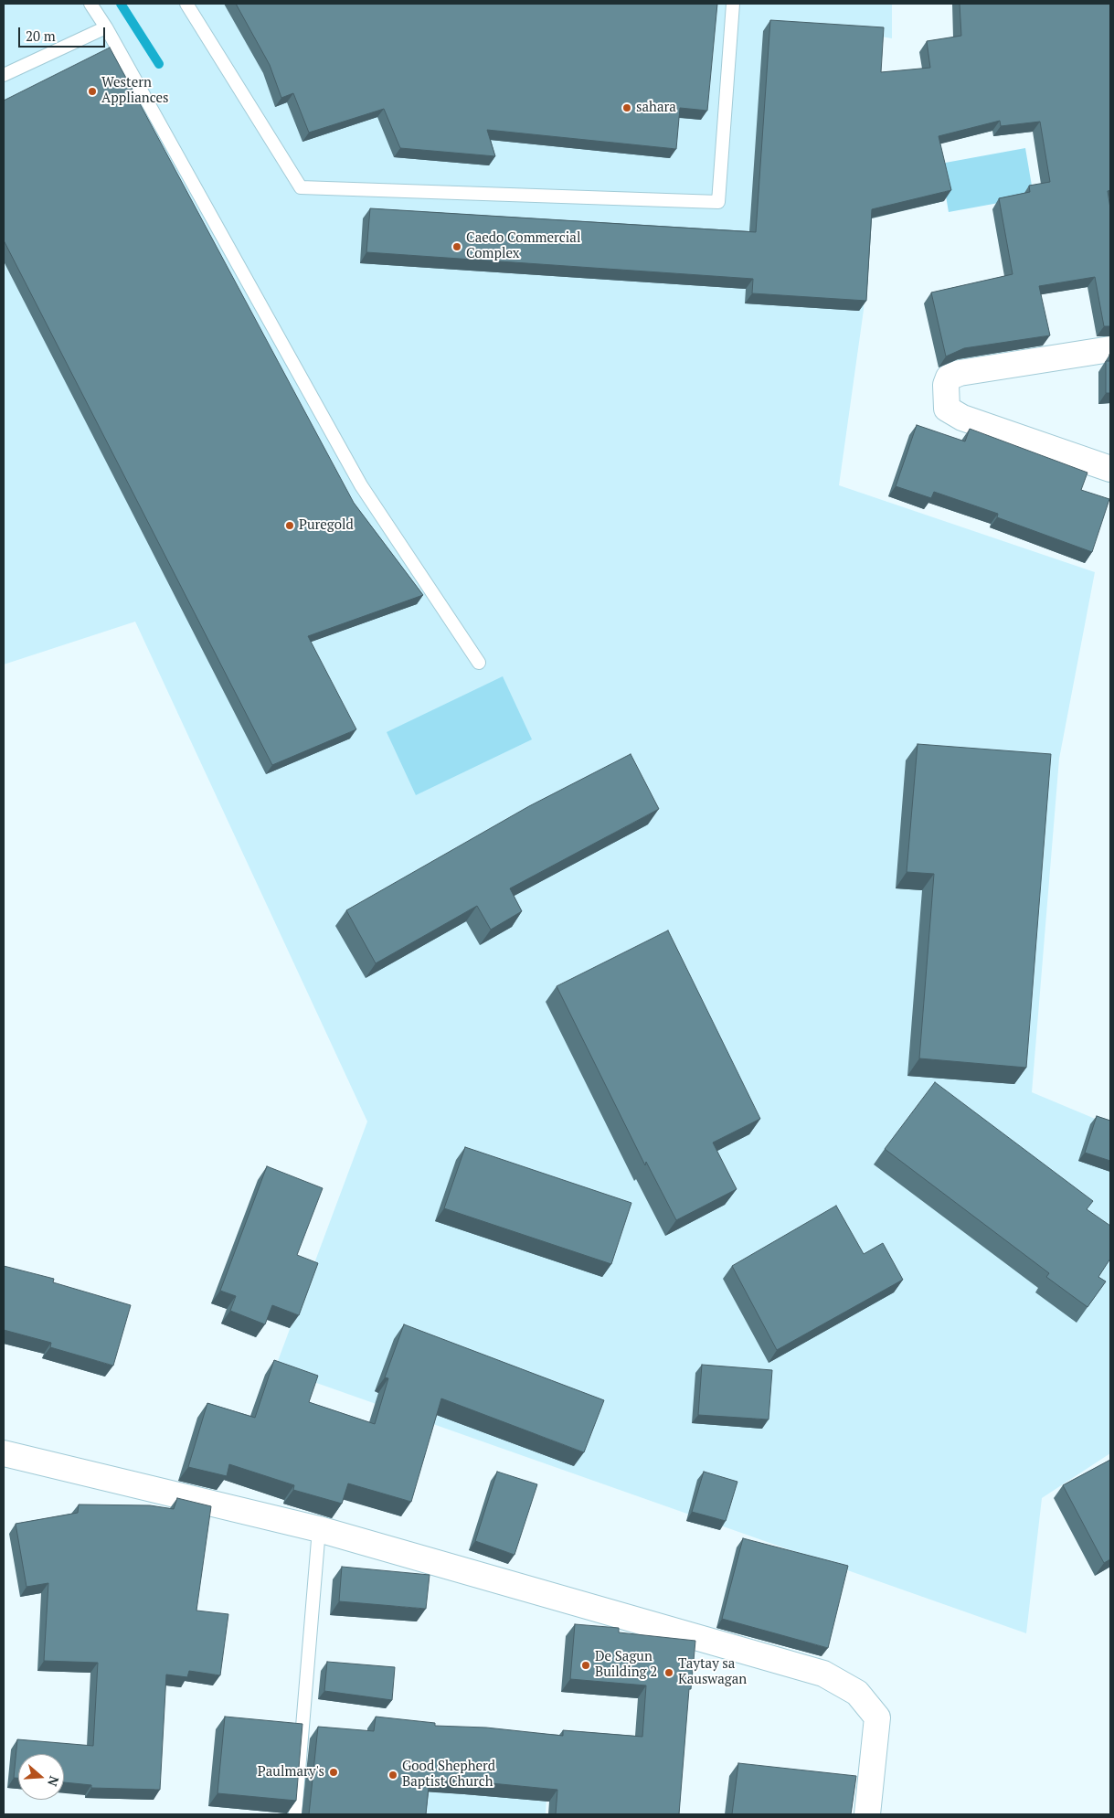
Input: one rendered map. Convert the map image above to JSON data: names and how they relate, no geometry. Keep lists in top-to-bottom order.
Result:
{
  "places": [
    "Western Appliances",
    "sahara",
    "Caedo Commercial Complex",
    "Puregold",
    "De Sagun Building 2",
    "Taytay sa Kauswagan",
    "Paulmary's",
    "Good Shepherd Baptist Church"
  ],
  "scale_bar": "20 m",
  "north": "right"
}
